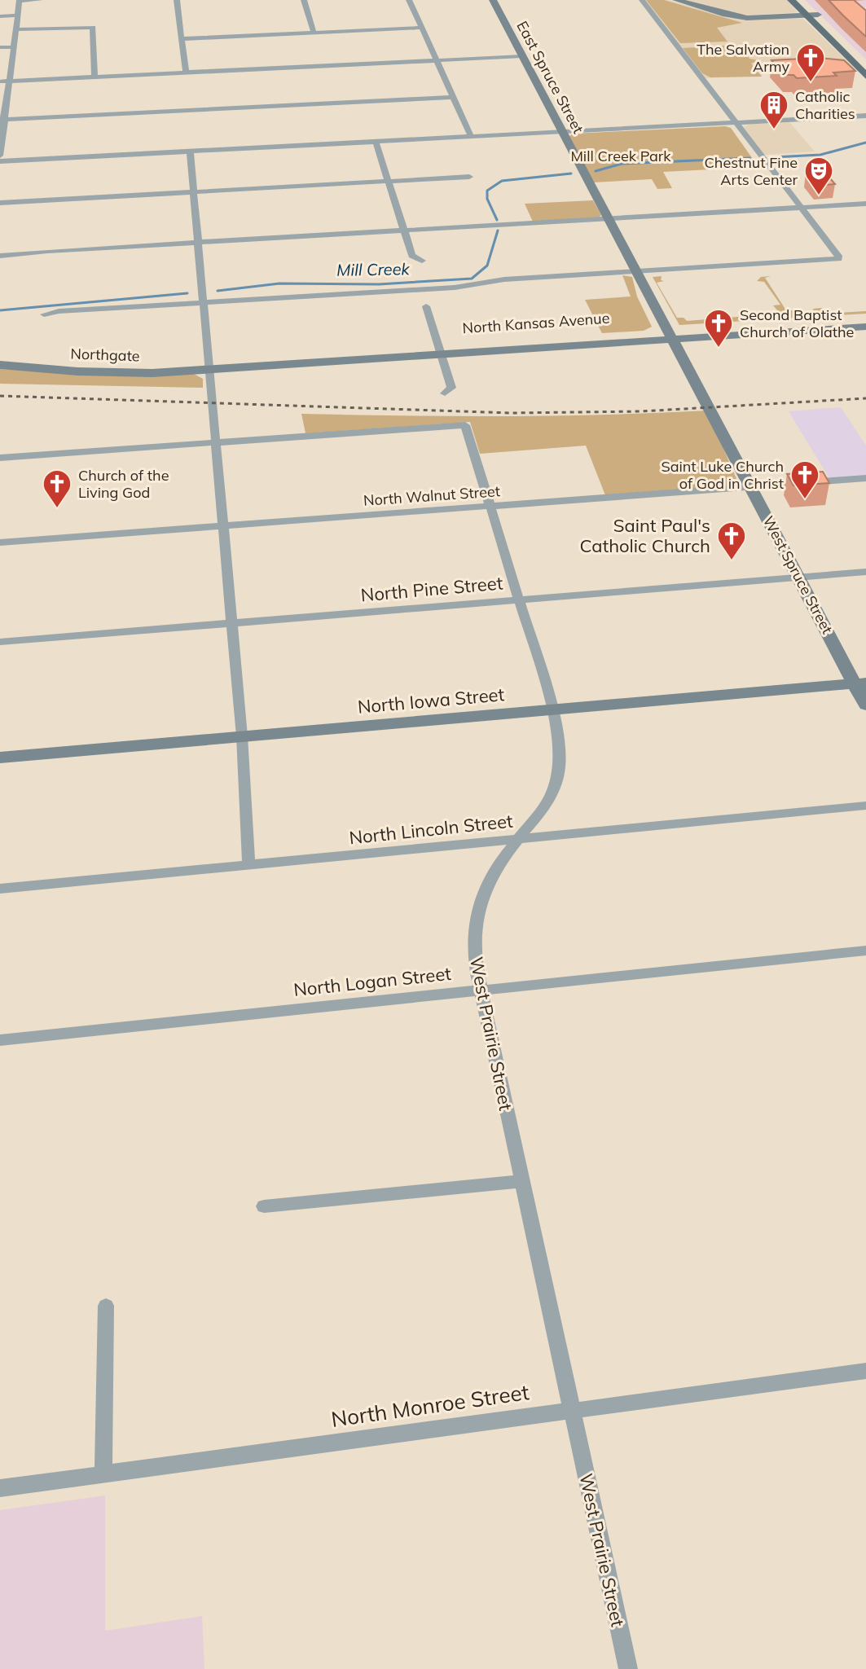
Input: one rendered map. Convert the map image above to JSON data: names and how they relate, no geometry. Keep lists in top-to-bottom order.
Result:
{
  "streets": {
    "street": [
      "East Spruce Street",
      "North Kansas Avenue",
      "Northgate",
      "North Walnut Street",
      "West Spruce Street",
      "North Pine Street",
      "North Iowa Street",
      "North Lincoln Street",
      "North Logan Street",
      "West Prairie Street",
      "North Monroe Street"
    ]
  },
  "crossings": [
    ["East Spruce Street", "West Spruce Street"],
    ["North Kansas Avenue", "Northgate"],
    ["North Kansas Avenue", "West Spruce Street"],
    ["North Walnut Street", "West Spruce Street"],
    ["North Walnut Street", "West Prairie Street"],
    ["West Spruce Street", "North Pine Street"],
    ["West Spruce Street", "North Iowa Street"],
    ["North Pine Street", "West Prairie Street"],
    ["North Iowa Street", "West Prairie Street"],
    ["North Lincoln Street", "West Prairie Street"],
    ["North Logan Street", "West Prairie Street"],
    ["West Prairie Street", "North Monroe Street"]
  ],
  "water": ["Mill Creek"],
  "parks": ["Mill Creek Park"],
  "places": {
    "church": [
      "The Salvation Army",
      "Second Baptist Church of Olathe",
      "Saint Luke Church of God in Christ",
      "Church of the Living God",
      "Saint Paul's Catholic Church"
    ],
    "building": ["Catholic Charities"],
    "theatre": ["Chestnut Fine Arts Center"]
  }
}
